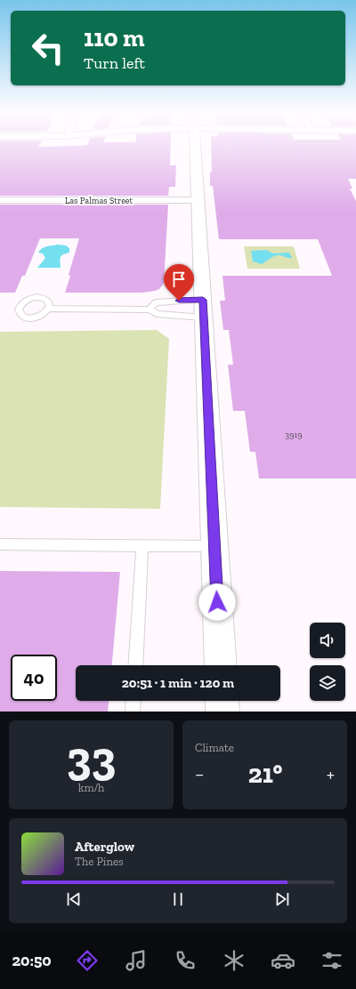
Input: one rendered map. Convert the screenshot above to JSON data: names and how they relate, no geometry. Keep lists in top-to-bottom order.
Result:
{
  "streets": {
    "street": ["Las Palmas Street"]
  },
  "house_numbers": ["3919"],
  "page": {
    "turn": ["110 m", "Turn left"],
    "limit": "40",
    "trip": "20:51 · 1 min · 120 m",
    "tile": [
      ["33", "km/h"],
      "Climate"
    ],
    "heat": ["−", "21°", "+"],
    "song": ["Afterglow", "The Pines"],
    "tabs": "20:50"
  }
}
